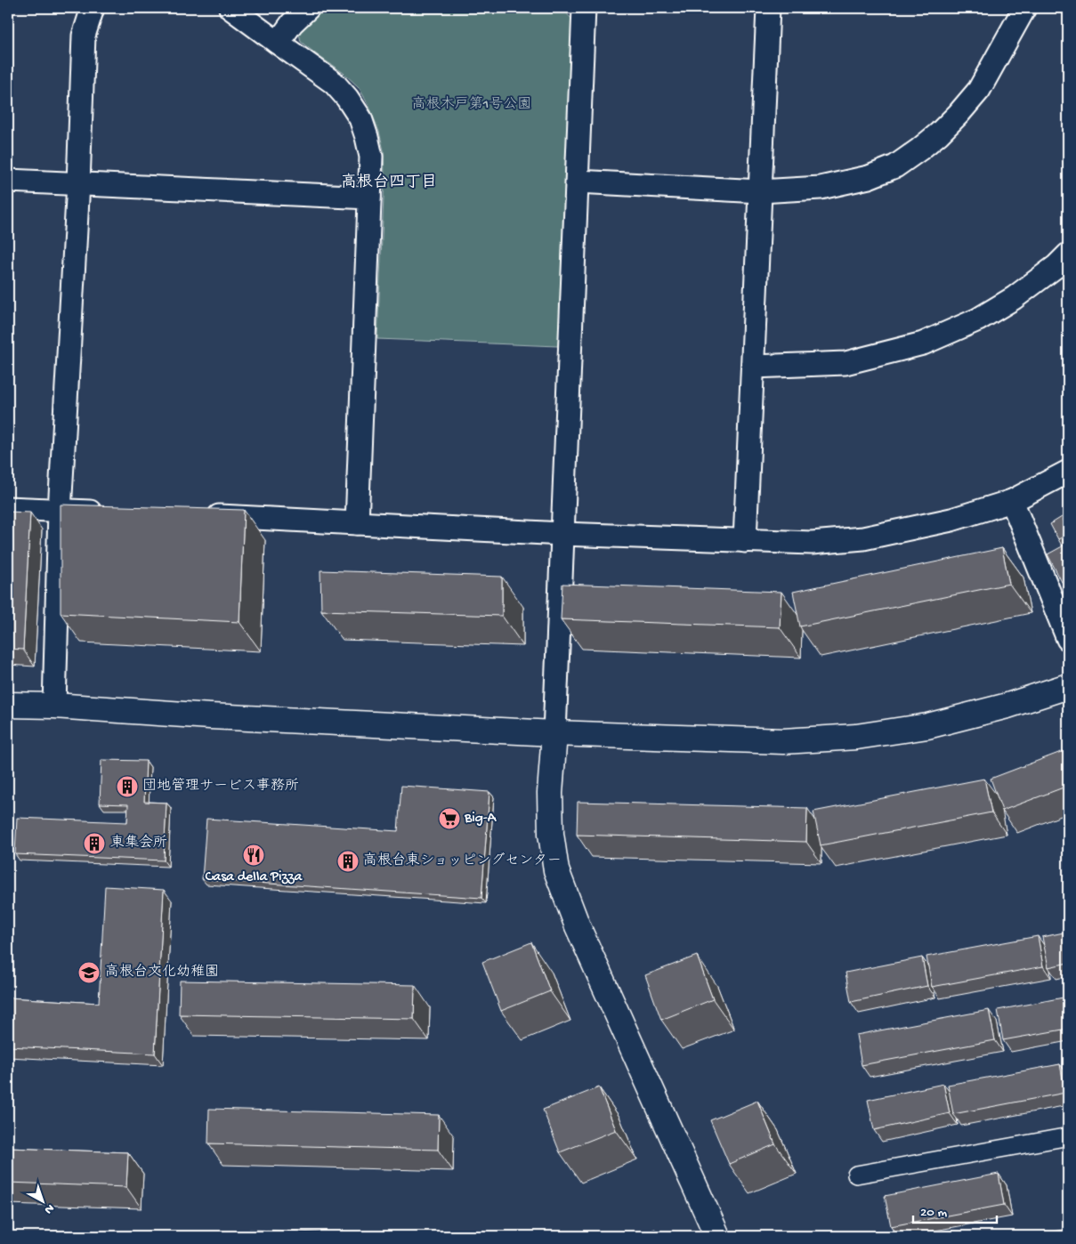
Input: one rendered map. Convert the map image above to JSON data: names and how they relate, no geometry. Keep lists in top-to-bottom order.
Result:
{
  "districts": ["高根台四丁目"],
  "parks": ["高根木戸第1号公園"],
  "places": {
    "building": ["団地管理サービス事務所", "東集会所", "高根台東ショッピングセンター"],
    "supermarket": ["Big-A"],
    "restaurant": ["Casa della Pizza"],
    "school or university": ["高根台文化幼稚園"]
  },
  "scale_bar": "20 m",
  "north": "bottom right"
}
